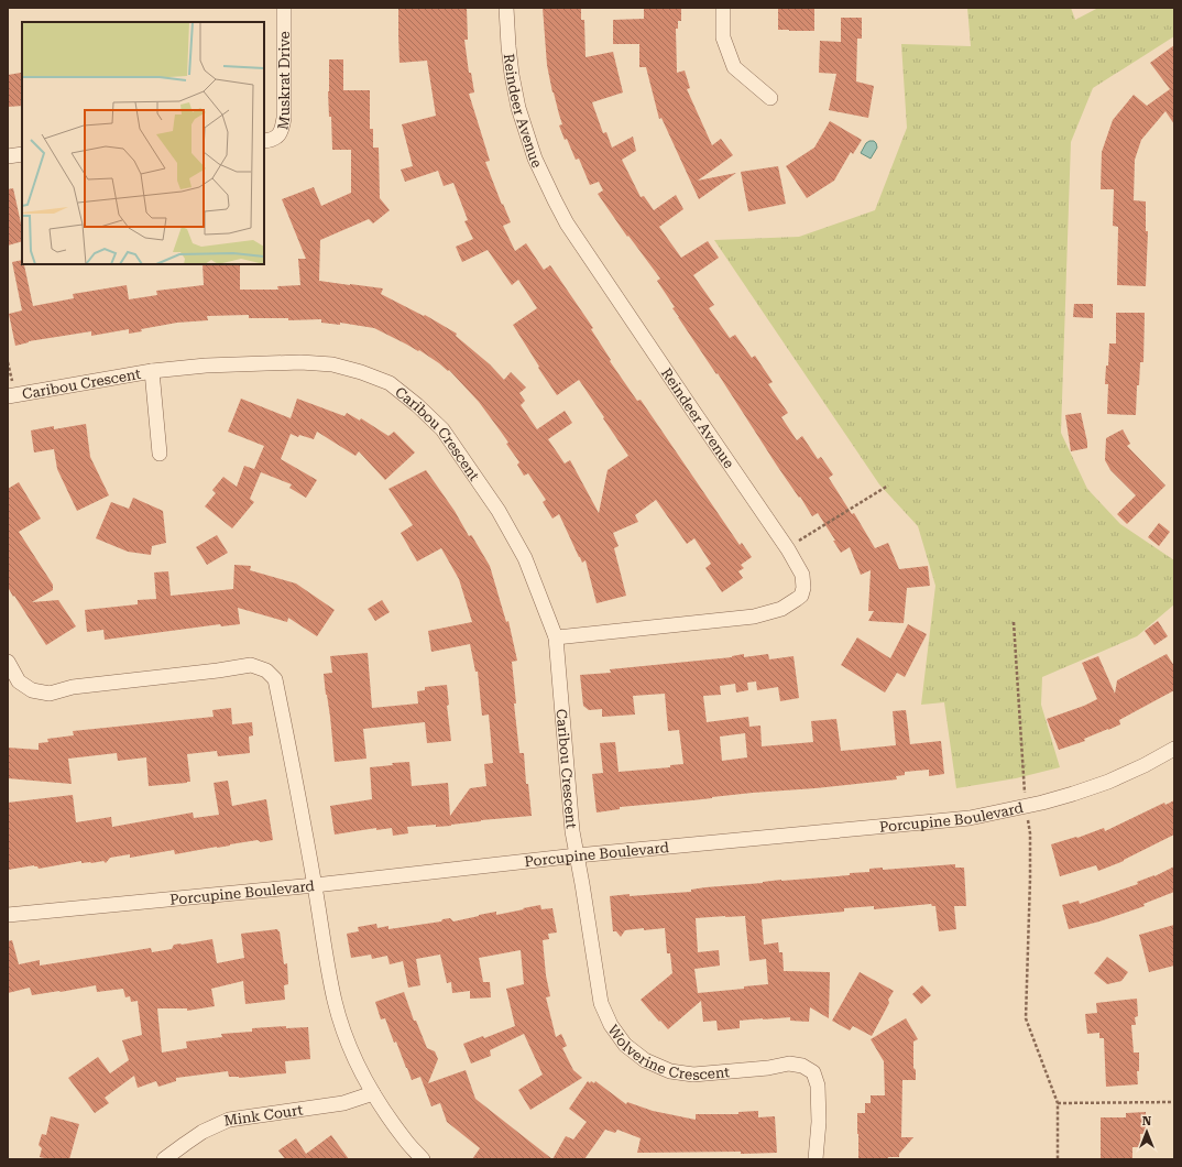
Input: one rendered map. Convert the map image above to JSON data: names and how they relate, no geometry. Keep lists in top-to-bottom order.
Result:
{
  "streets": {
    "street": [
      "Muskrat Drive",
      "Reindeer Avenue",
      "Caribou Crescent",
      "Porcupine Boulevard",
      "Wolverine Crescent",
      "Mink Court"
    ]
  },
  "crossings": [
    ["Reindeer Avenue", "Caribou Crescent"],
    ["Caribou Crescent", "Porcupine Boulevard"],
    ["Caribou Crescent", "Wolverine Crescent"],
    ["Porcupine Boulevard", "Wolverine Crescent"]
  ],
  "north": "top"
}
